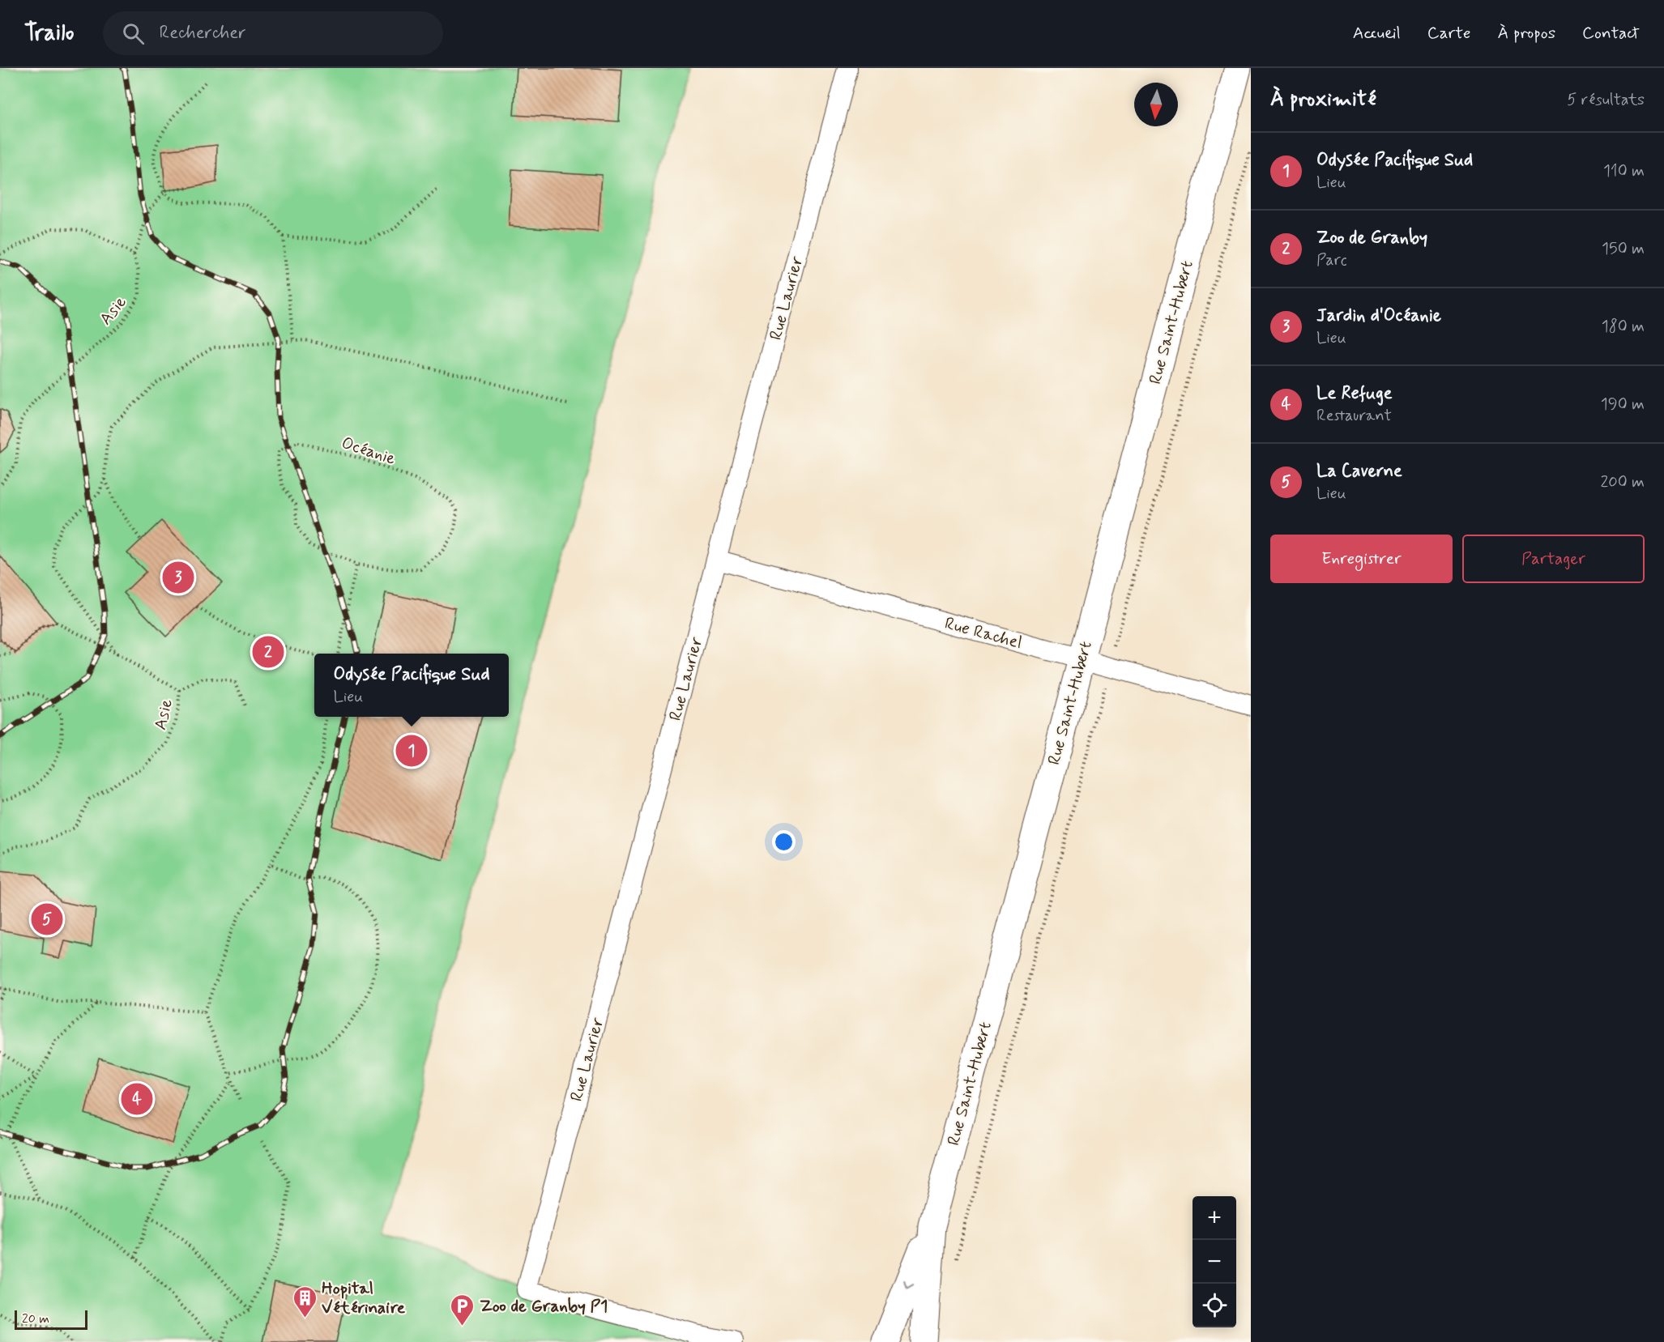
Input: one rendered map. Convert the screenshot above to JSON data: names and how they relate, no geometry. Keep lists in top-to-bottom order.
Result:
{
  "streets": {
    "street": ["Rue Laurier", "Rue Saint-Hubert", "Rue Rachel"],
    "path": ["Asie", "Océanie"]
  },
  "crossings": [
    ["Rue Laurier", "Rue Rachel"],
    ["Rue Saint-Hubert", "Rue Rachel"]
  ],
  "places": {
    "building": ["Hopital Vétérinaire"],
    "parking": ["Zoo de Granby P1"]
  },
  "scale_bar": "20 m",
  "north": "bottom",
  "page": {
    "header": "Trailo",
    "search": "Rechercher",
    "nav": [
      "Accueil",
      "Carte",
      "À propos",
      "Contact"
    ],
    "heading": ["À proximité", "5 résultats"],
    "list": [
      {
        "mark": "1",
        "name": "Odysée Pacifique Sud",
        "note": "Lieu",
        "value": "110 m"
      },
      {
        "mark": "2",
        "name": "Zoo de Granby",
        "note": "Parc",
        "value": "150 m"
      },
      {
        "mark": "3",
        "name": "Jardin d'Océanie",
        "note": "Lieu",
        "value": "180 m"
      },
      {
        "mark": "4",
        "name": "Le Refuge",
        "note": "Restaurant",
        "value": "190 m"
      },
      {
        "mark": "5",
        "name": "La Caverne",
        "note": "Lieu",
        "value": "200 m"
      }
    ],
    "buttons": ["Enregistrer", "Partager"],
    "pins": [
      "3",
      "2",
      "1",
      "5",
      "4"
    ],
    "popup": ["Odysée Pacifique Sud", "Lieu"],
    "map_buttons": ["+", "−"],
    "scale": "20 m"
  }
}
